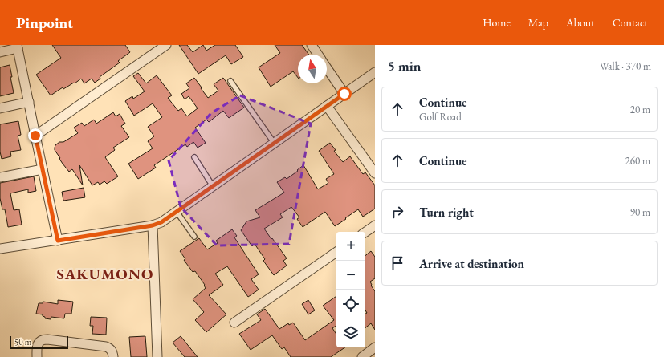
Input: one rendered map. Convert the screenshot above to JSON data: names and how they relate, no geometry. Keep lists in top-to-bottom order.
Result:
{
  "districts": ["SAKUMONO"],
  "scale_bar": "50 m",
  "north": "top",
  "page": {
    "header": "Pinpoint",
    "nav": [
      "Home",
      "Map",
      "About",
      "Contact"
    ],
    "heading": ["5 min", "Walk · 370 m"],
    "list": [
      ["Continue", "Golf Road", "20 m"],
      ["Continue", "260 m"],
      ["Turn right", "90 m"],
      "Arrive at destination"
    ],
    "map_buttons": ["+", "−"],
    "scale": "50 m"
  }
}
